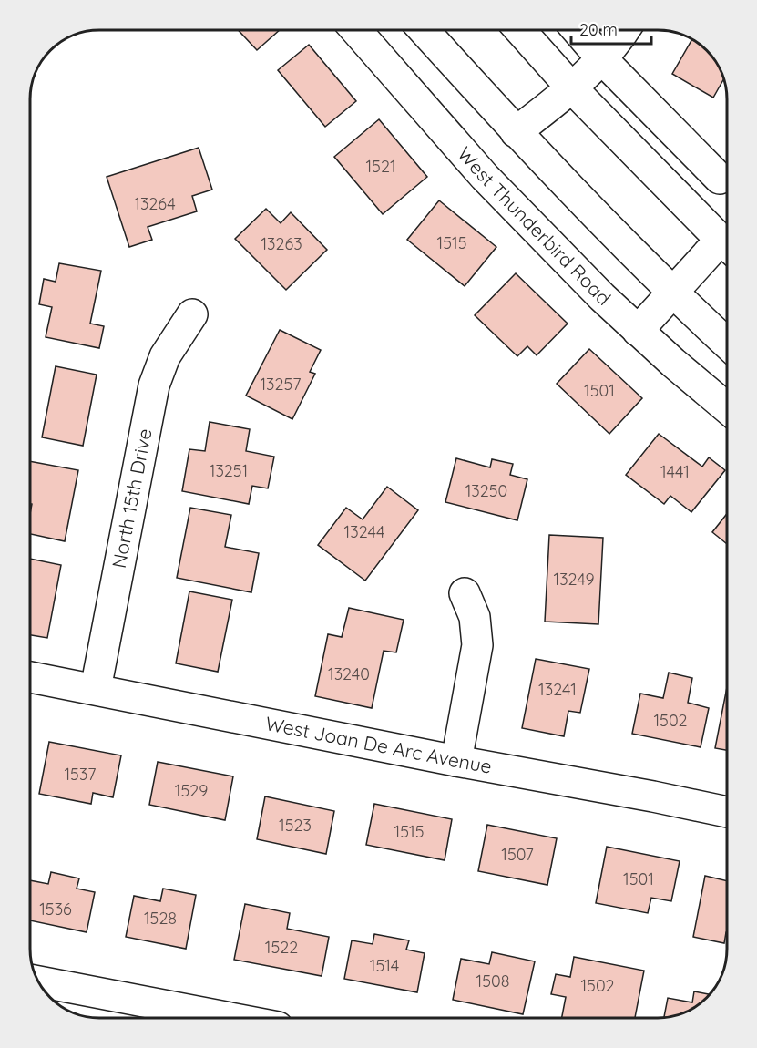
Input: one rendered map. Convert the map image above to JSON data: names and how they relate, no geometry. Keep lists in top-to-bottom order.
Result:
{
  "streets": {
    "street": ["West Thunderbird Road", "North 15th Drive", "West Joan De Arc Avenue"]
  },
  "crossings": [
    ["North 15th Drive", "West Joan De Arc Avenue"]
  ],
  "house_numbers": [
    "1521",
    "13264",
    "1515",
    "13263",
    "13257",
    "1501",
    "13251",
    "1441",
    "13250",
    "13244",
    "13249",
    "13240",
    "13241",
    "1502",
    "1537",
    "1529",
    "1523",
    "1515",
    "1507",
    "1501",
    "1536",
    "1528",
    "1522",
    "1514",
    "1508",
    "1502"
  ],
  "scale_bar": "20 m"
}
